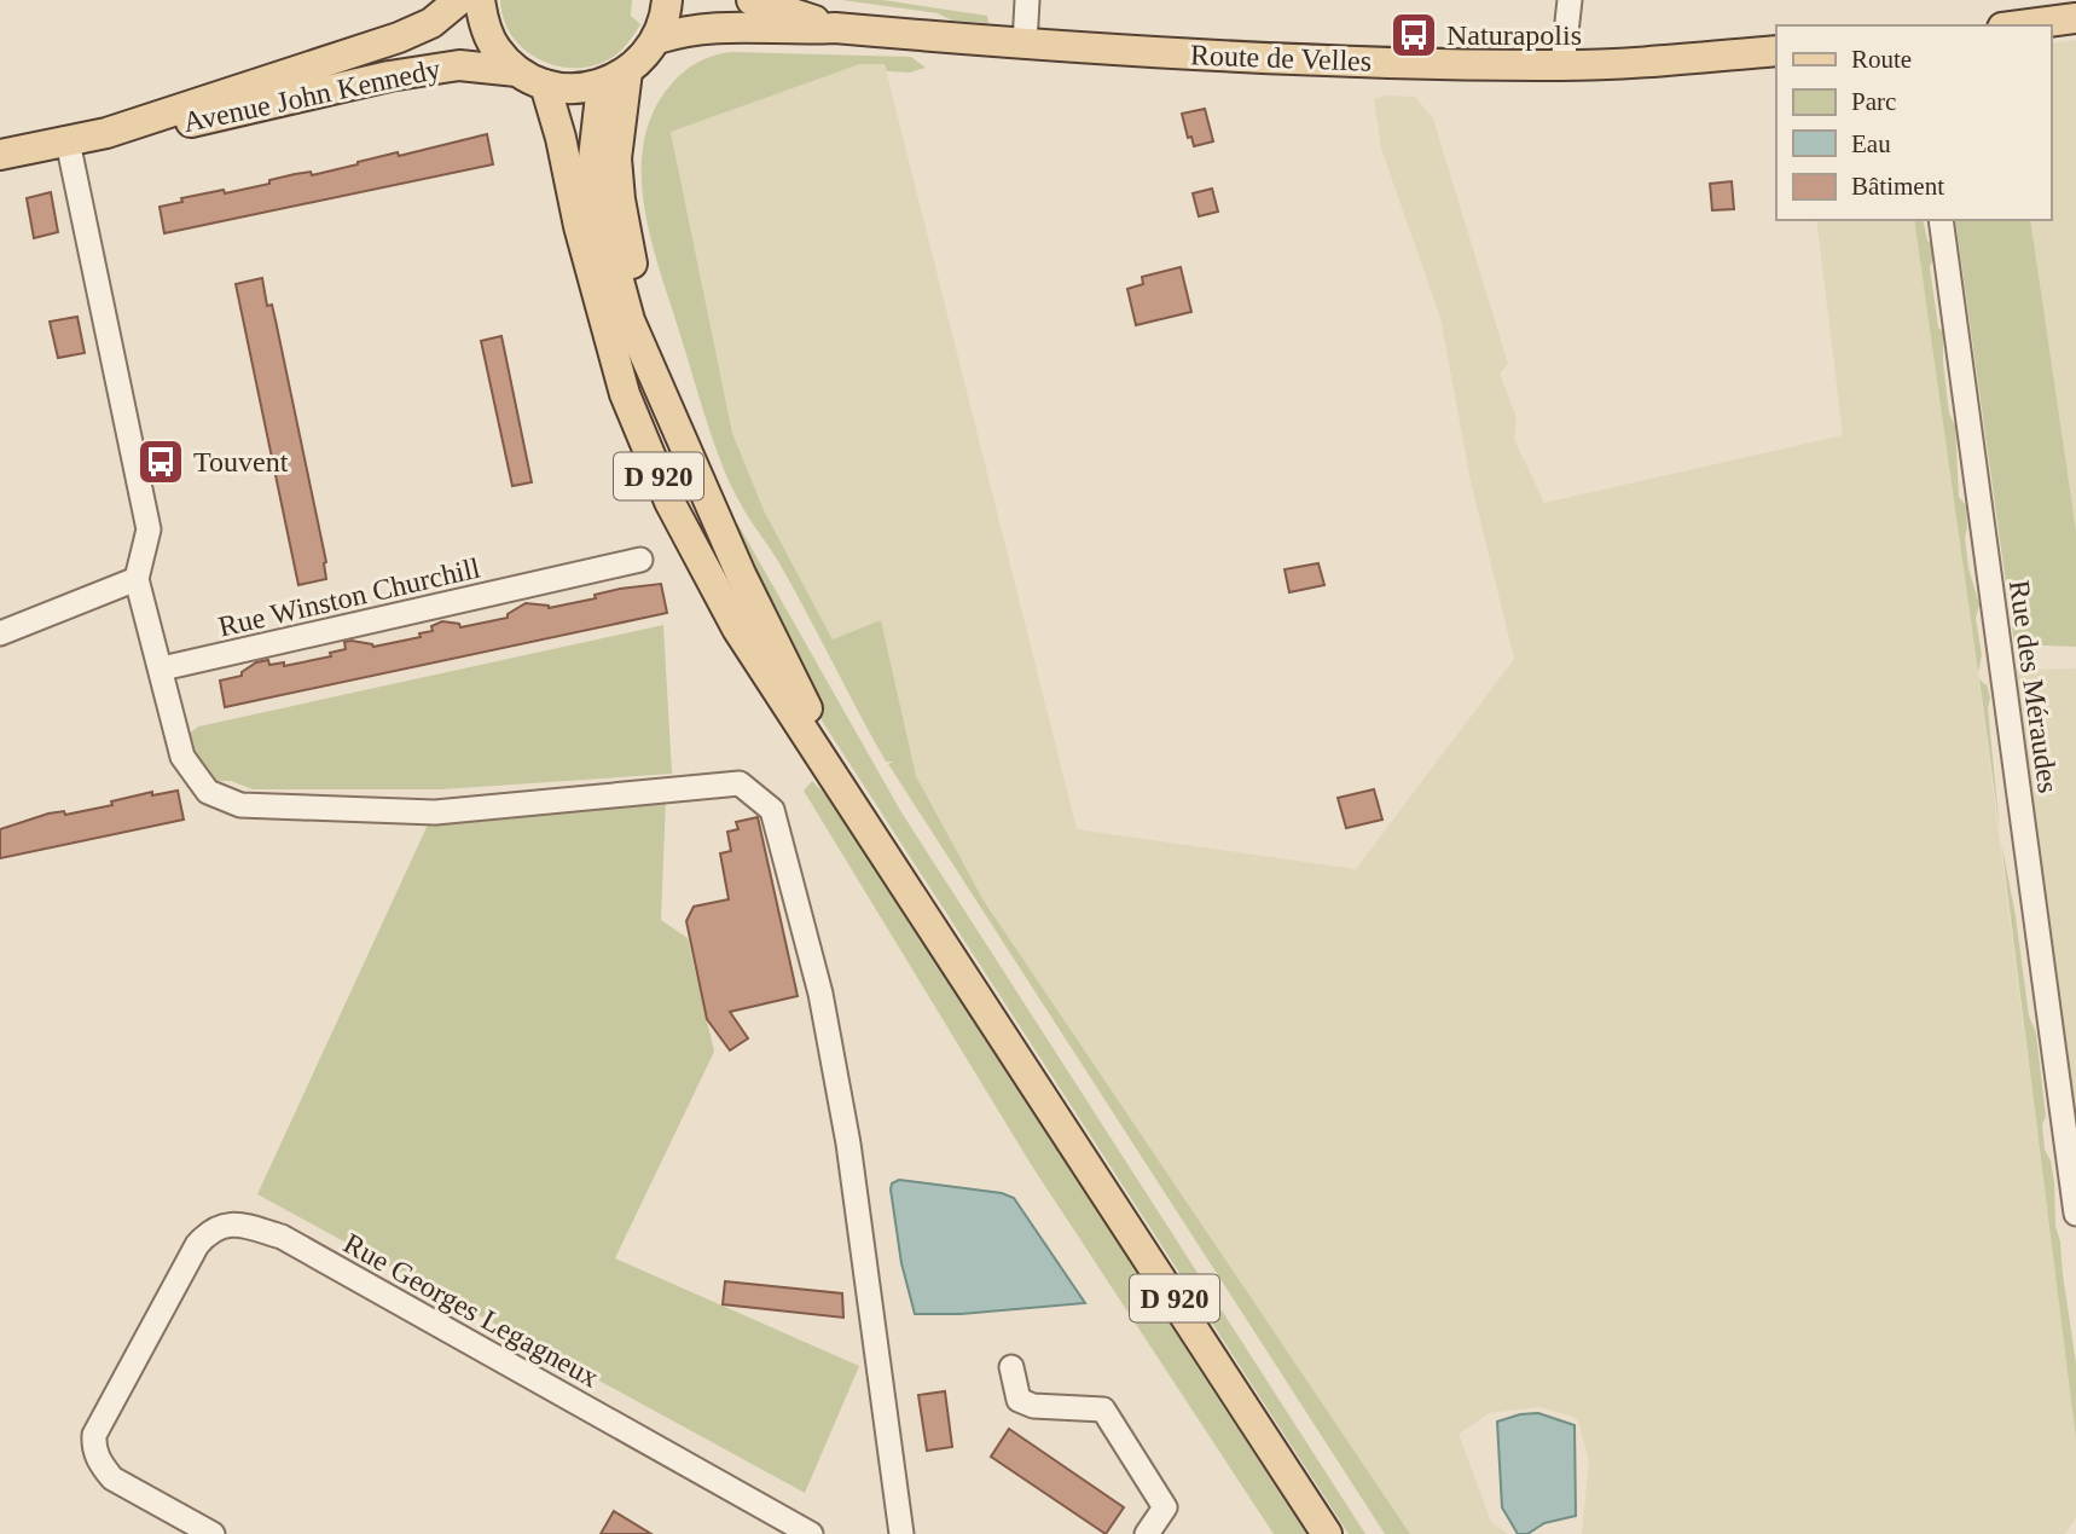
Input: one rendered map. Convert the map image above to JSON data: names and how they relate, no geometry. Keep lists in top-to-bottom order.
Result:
{
  "streets": {
    "main road": ["Route de Velles", "Avenue John Kennedy", "D 920"],
    "street": ["Rue Winston Churchill", "Rue des Méraudes", "Rue Georges Legagneux"]
  },
  "places": {
    "bus stop": ["Naturapolis", "Touvent"]
  },
  "legend": [
    "Route",
    "Parc",
    "Eau",
    "Bâtiment"
  ]
}
